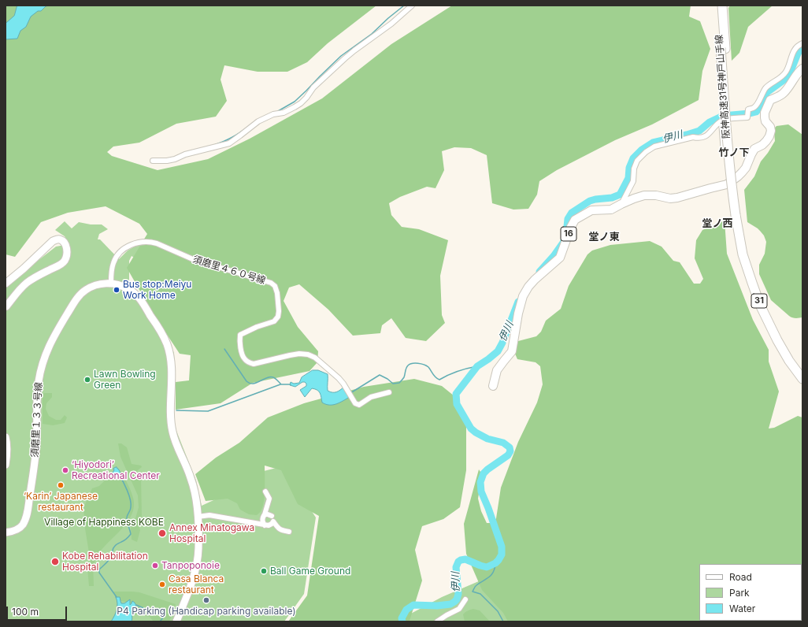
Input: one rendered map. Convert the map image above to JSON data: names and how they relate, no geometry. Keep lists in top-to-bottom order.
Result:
{
  "streets": {
    "highway": ["阪神高速31号神戸山手線", "31"],
    "main road": ["16"],
    "street": ["須磨里４６０号線", "須磨里１３３号線"]
  },
  "crossings": [
    ["須磨里４６０号線", "須磨里１３３号線"]
  ],
  "districts": ["竹ノ下", "堂ノ西", "堂ノ東"],
  "water": ["伊川"],
  "parks": ["Village of Happiness KOBE"],
  "places": [
    "Bus stop:Meiyu Work Home",
    "Lawn Bowling Green",
    "‘Hiyodori’ Recreational Center",
    "‘Karin’ Japanese restaurant",
    "Annex Minatogawa Hospital",
    "Kobe Rehabilitation Hospital",
    "Tanpoponoie",
    "Ball Game Ground",
    "Casa Blanca restaurant",
    "P4 Parking (Handicap parking available)"
  ],
  "legend": ["Road", "Park", "Water"],
  "scale_bar": "100 m"
}
